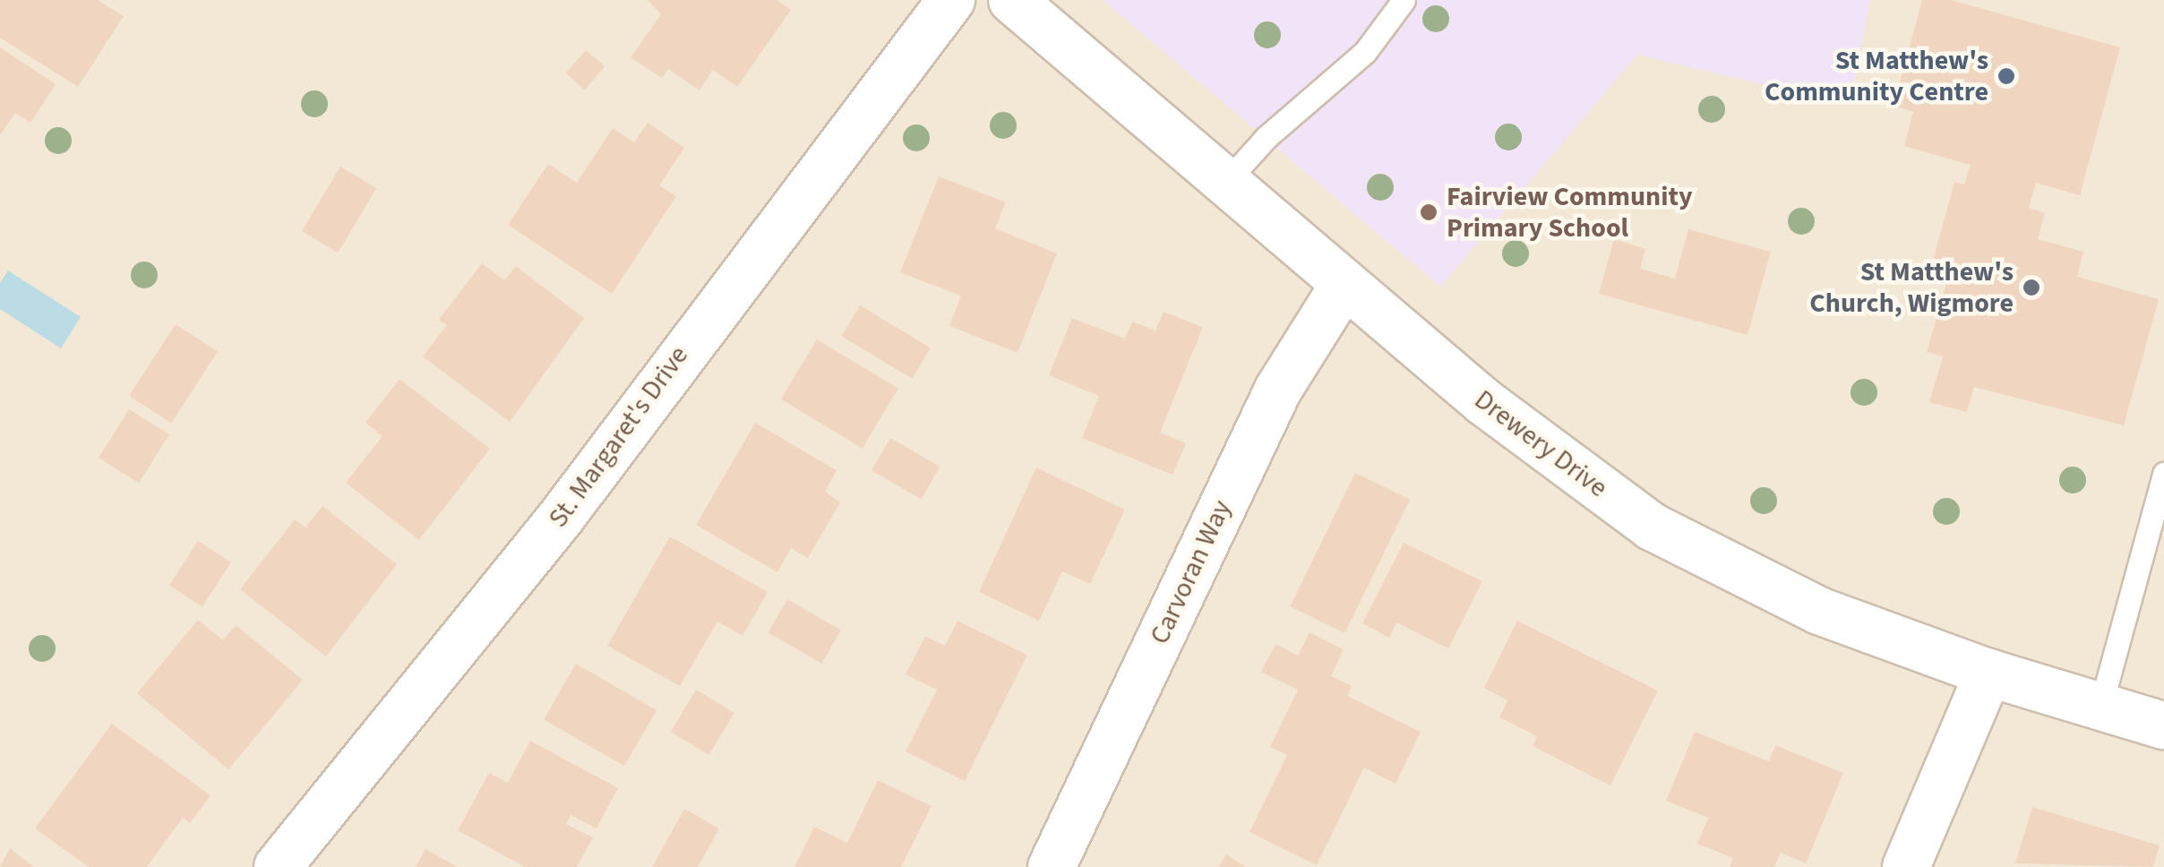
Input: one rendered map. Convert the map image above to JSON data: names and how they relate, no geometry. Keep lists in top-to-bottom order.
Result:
{
  "streets": {
    "street": ["St. Margaret's Drive", "Drewery Drive", "Carvoran Way"]
  },
  "crossings": [
    ["Drewery Drive", "Carvoran Way"]
  ],
  "places": ["St Matthew's Community Centre", "Fairview Community Primary School", "St Matthew's Church, Wigmore"]
}
